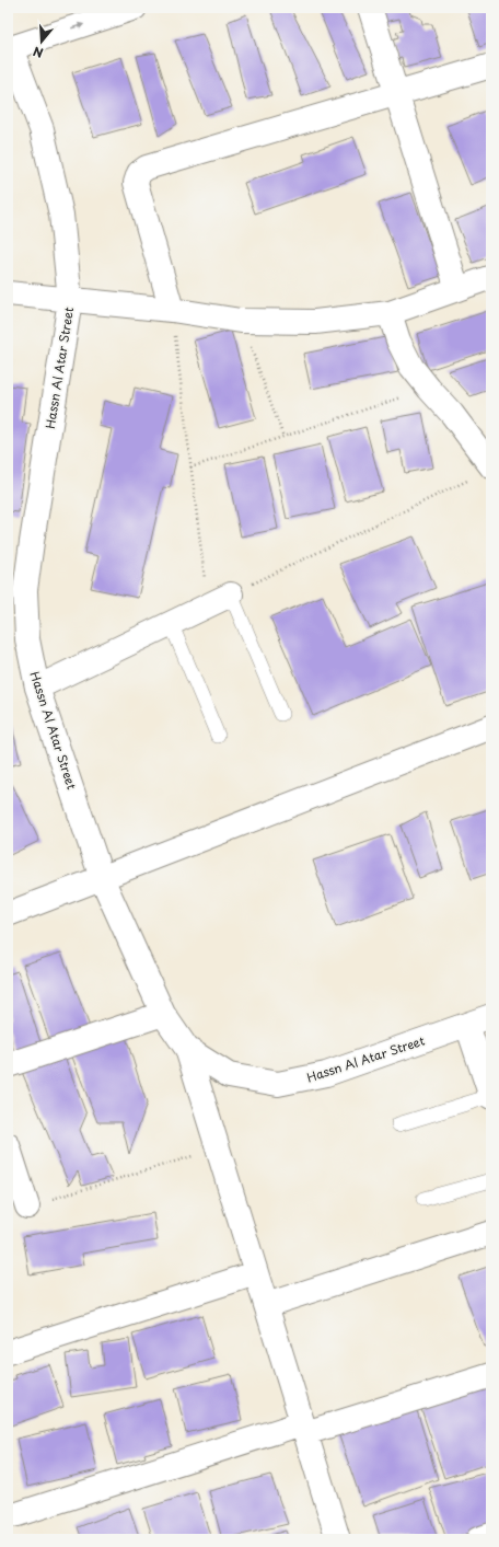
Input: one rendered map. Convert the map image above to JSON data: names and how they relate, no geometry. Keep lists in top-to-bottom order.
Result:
{
  "streets": {
    "street": ["Hassn Al Atar Street"]
  },
  "north": "bottom"
}
